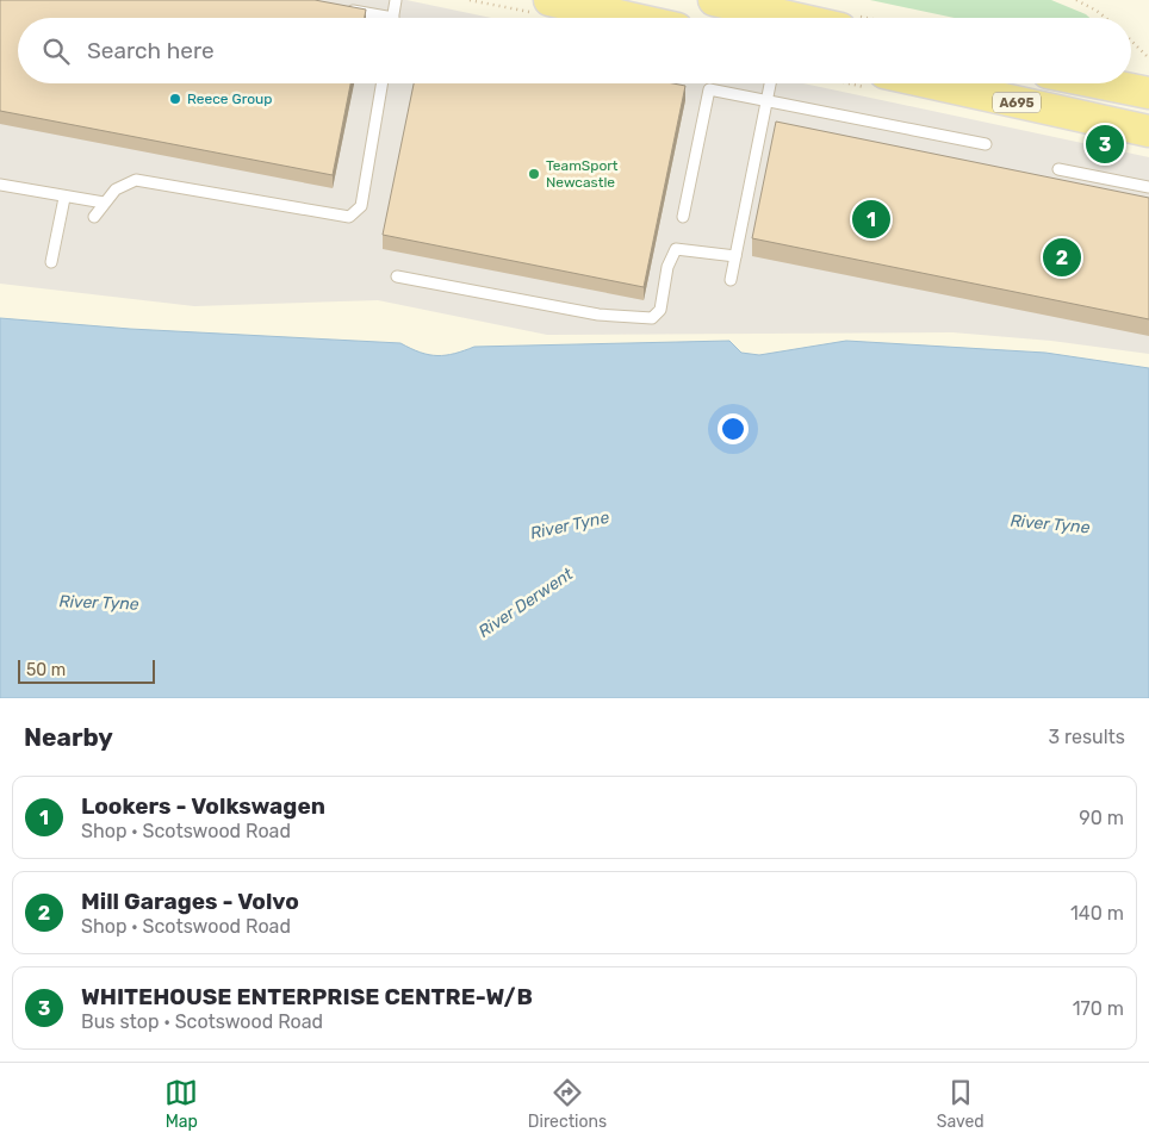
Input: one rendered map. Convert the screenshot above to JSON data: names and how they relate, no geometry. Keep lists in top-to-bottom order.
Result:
{
  "streets": {
    "main road": ["A695"]
  },
  "water": ["River Tyne", "River Derwent"],
  "places": ["Reece Group", "TeamSport Newcastle"],
  "scale_bar": "50 m",
  "page": {
    "search": "Search here",
    "pins": ["3", "1", "2"],
    "scale": "50 m",
    "heading": ["Nearby", "3 results"],
    "list": [
      {
        "mark": "1",
        "name": "Lookers - Volkswagen",
        "note": "Shop · Scotswood Road",
        "value": "90 m"
      },
      {
        "mark": "2",
        "name": "Mill Garages - Volvo",
        "note": "Shop · Scotswood Road",
        "value": "140 m"
      },
      {
        "mark": "3",
        "name": "WHITEHOUSE ENTERPRISE CENTRE-W/B",
        "note": "Bus stop · Scotswood Road",
        "value": "170 m"
      }
    ],
    "nav": ["Map", "Directions", "Saved"]
  }
}
